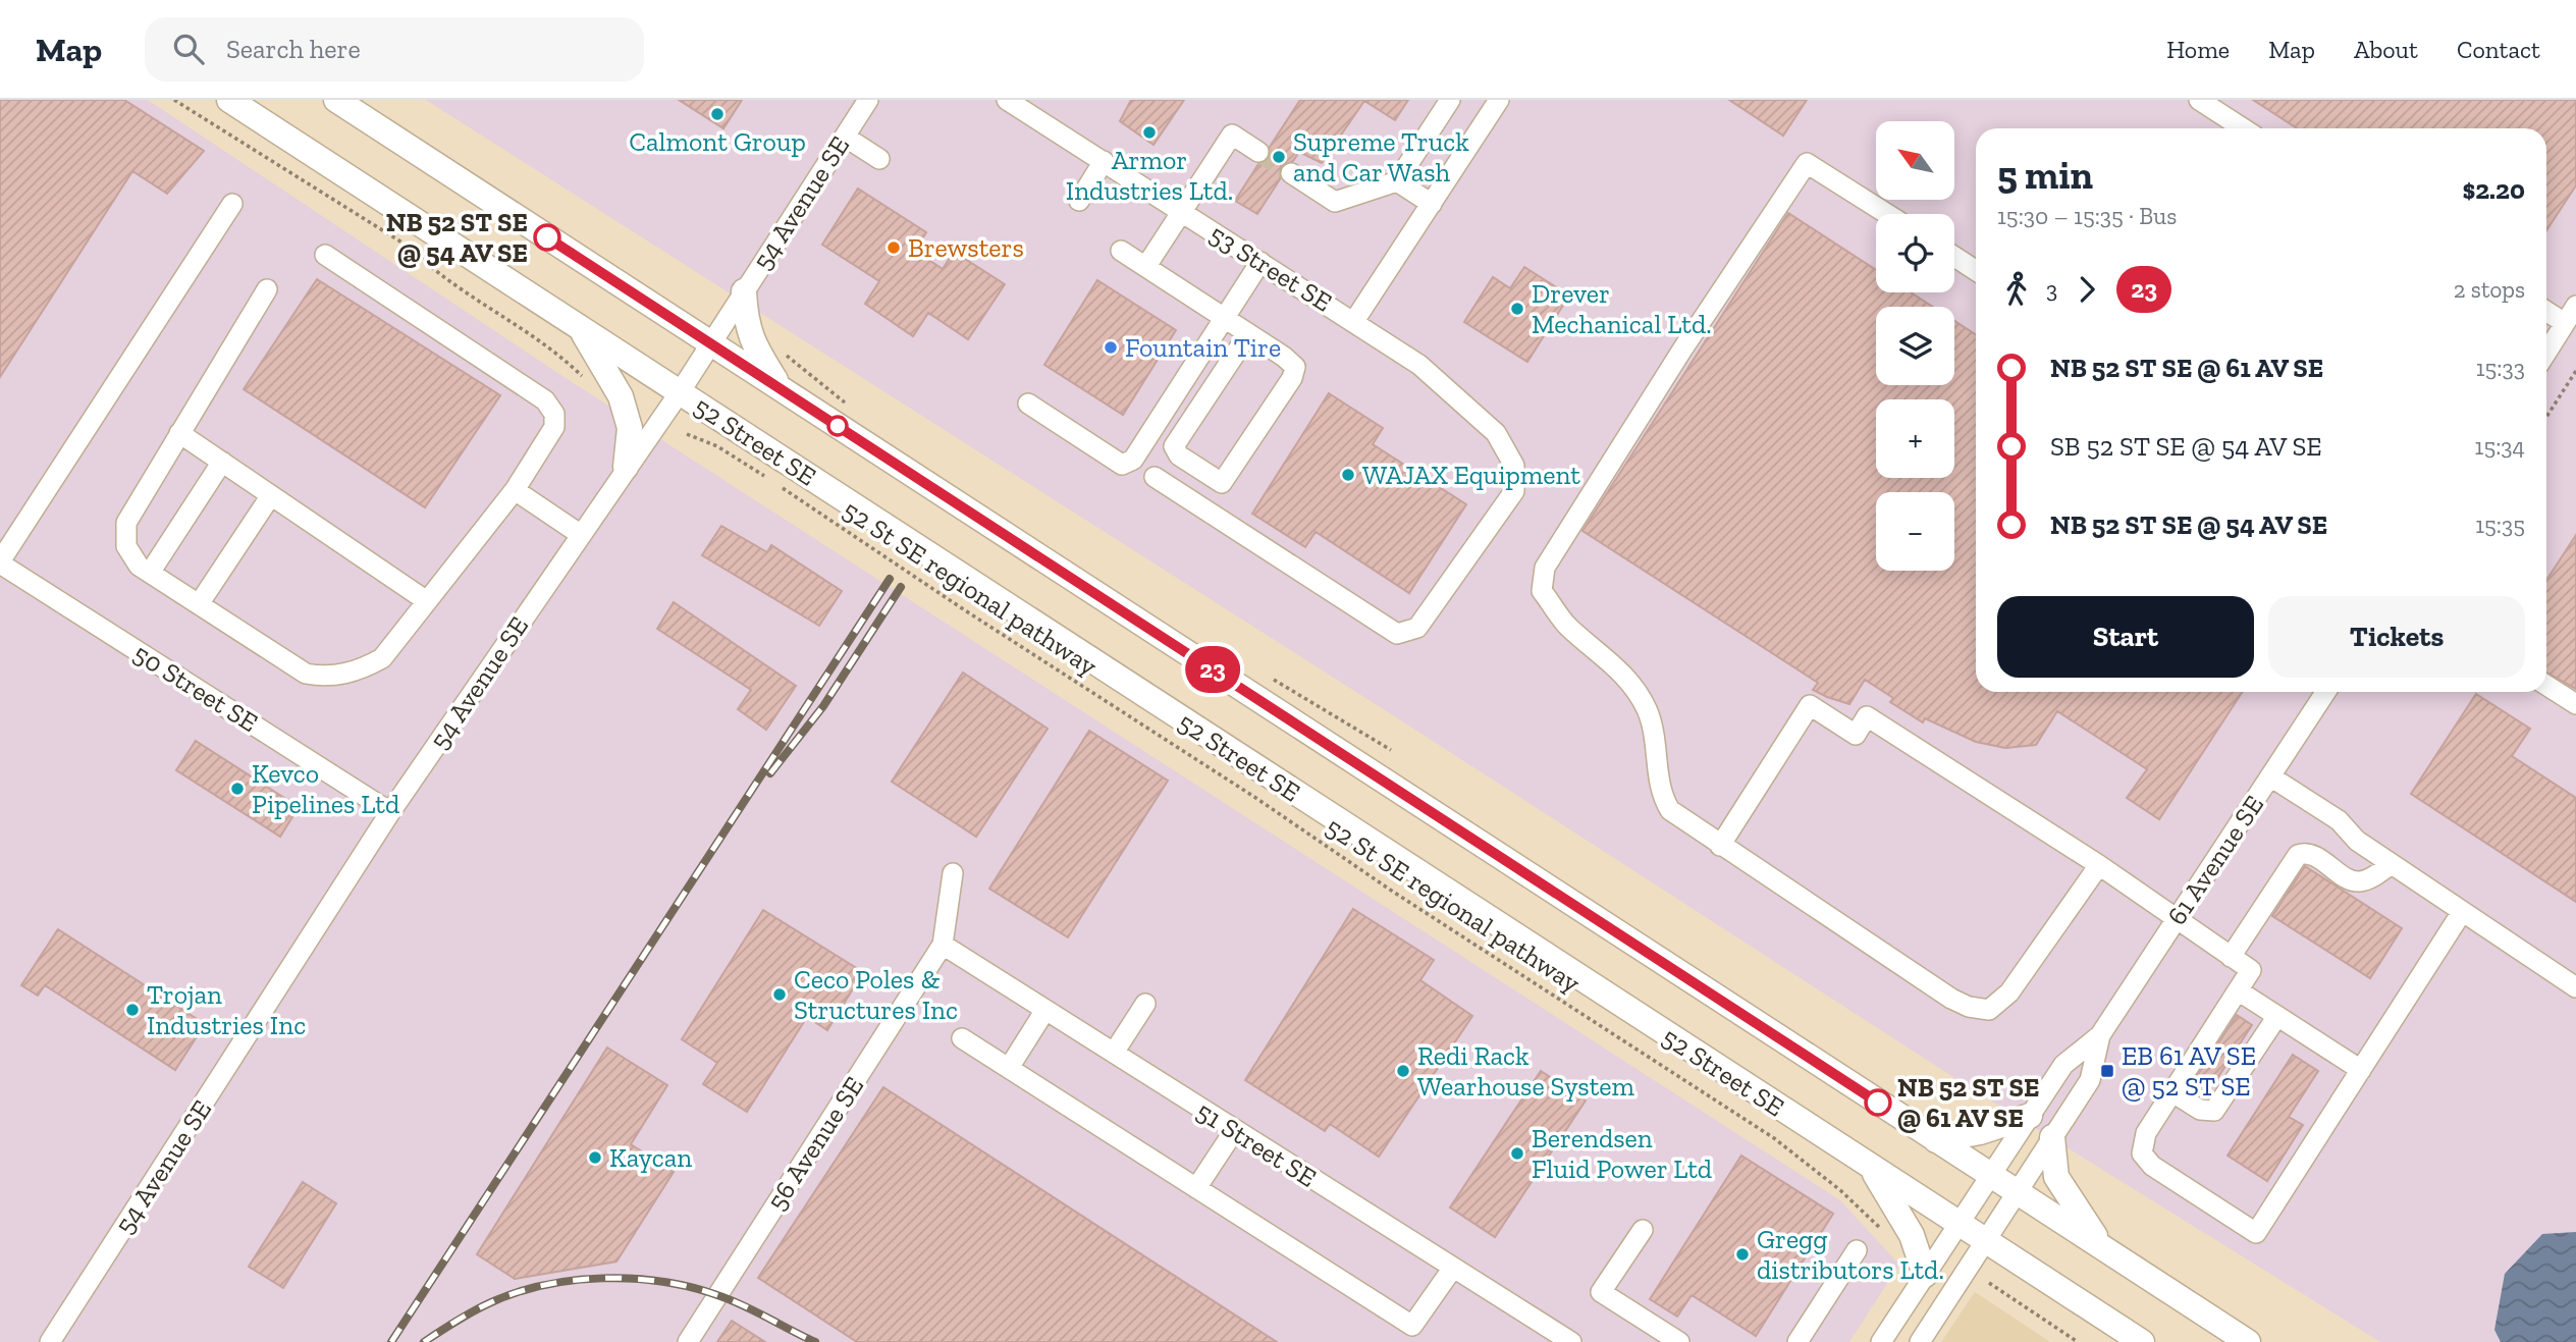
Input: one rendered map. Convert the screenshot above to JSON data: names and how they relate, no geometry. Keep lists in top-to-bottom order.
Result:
{
  "streets": {
    "main road": ["52 Street SE"],
    "street": [
      "54 Avenue SE",
      "53 Street SE",
      "50 Street SE",
      "61 Avenue SE",
      "56 Avenue SE",
      "51 Street SE"
    ],
    "path": ["52 St SE regional pathway"]
  },
  "crossings": [
    ["54 Avenue SE", "52 Street SE"],
    ["54 Avenue SE", "50 Street SE"],
    ["52 Street SE", "61 Avenue SE"],
    ["56 Avenue SE", "51 Street SE"]
  ],
  "places": {
    "other": [
      "Calmont Group",
      "Armor Industries Ltd.",
      "Supreme Truck and Car Wash",
      "NB 52 ST SE @ 54 AV SE",
      "Brewsters",
      "Drever Mechanical Ltd.",
      "Fountain Tire",
      "WAJAX Equipment",
      "Kevco Pipelines Ltd",
      "Ceco Poles & Structures Inc",
      "Trojan Industries Inc",
      "Redi Rack Wearhouse System",
      "NB 52 ST SE @ 61 AV SE",
      "Berendsen Fluid Power Ltd",
      "Kaycan",
      "Gregg distributors Ltd."
    ],
    "transit": ["EB 61 AV SE @ 52 ST SE"]
  },
  "lines": ["bus line 23"],
  "north": "top left",
  "page": {
    "header": "Map",
    "search": "Search here",
    "nav": [
      "Home",
      "Map",
      "About",
      "Contact"
    ],
    "on_map": "23",
    "map_buttons": ["+", "−"],
    "heading": ["5 min", "15:30 – 15:35 · Bus", "$2.20"],
    "legs": ["3", "23", "2 stops"],
    "list": [
      {
        "name": "NB 52 ST SE @ 61 AV SE",
        "value": "15:33"
      },
      {
        "name": "SB 52 ST SE @ 54 AV SE",
        "value": "15:34"
      },
      {
        "name": "NB 52 ST SE @ 54 AV SE",
        "value": "15:35"
      }
    ],
    "buttons": ["Start", "Tickets"]
  }
}
